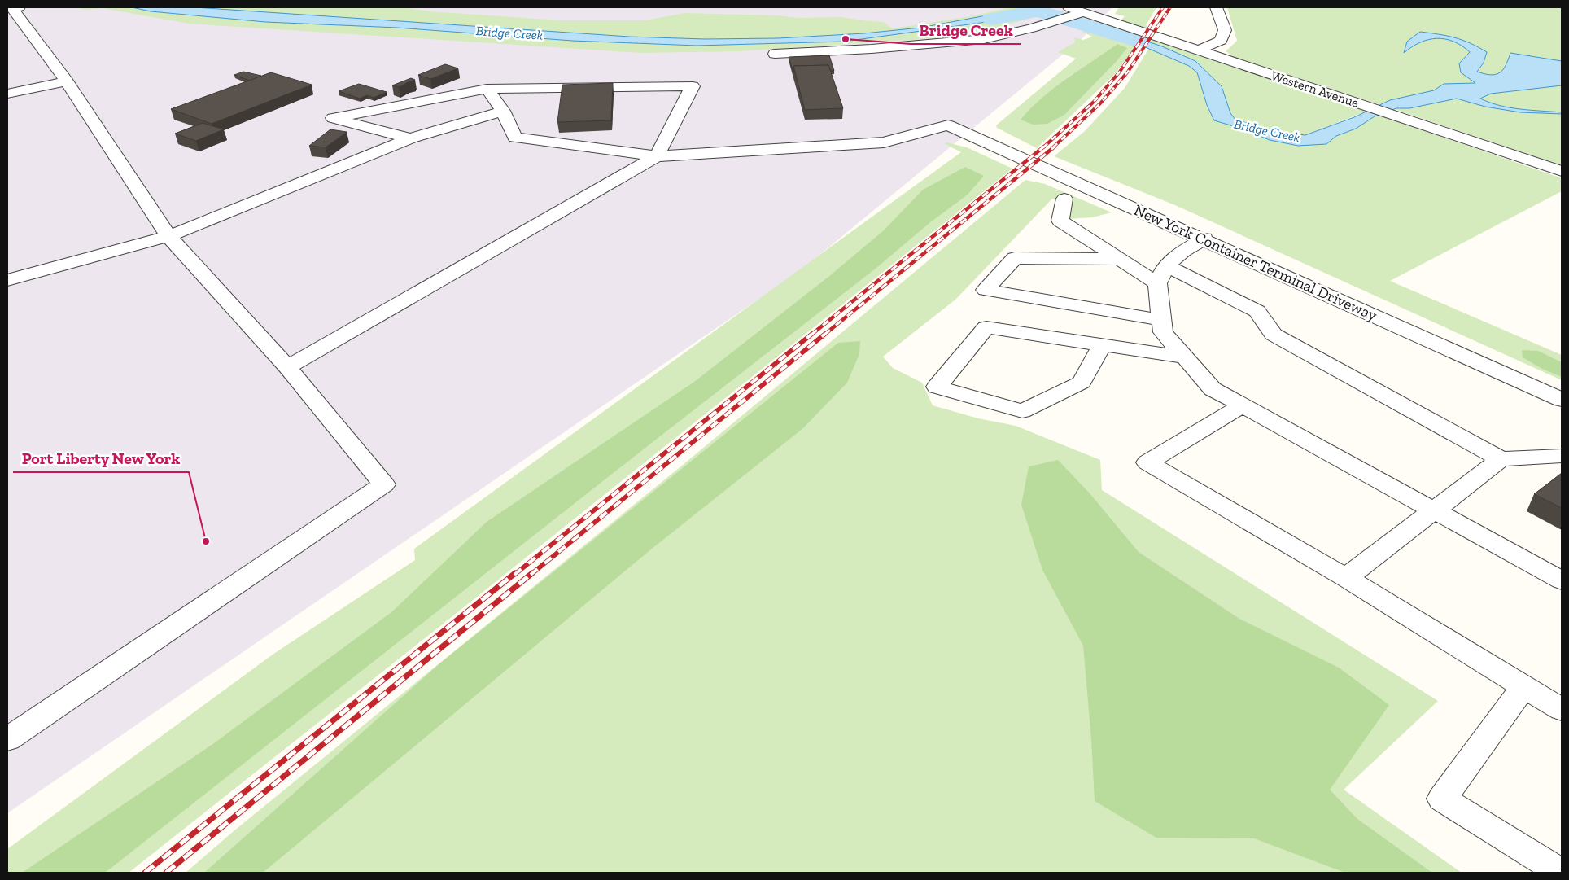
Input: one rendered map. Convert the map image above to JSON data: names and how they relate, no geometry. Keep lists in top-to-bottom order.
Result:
{
  "streets": {
    "street": ["Western Avenue", "New York Container Terminal Driveway"]
  },
  "water": ["Bridge Creek"],
  "places": ["Bridge Creek", "Port Liberty New York"]
}
